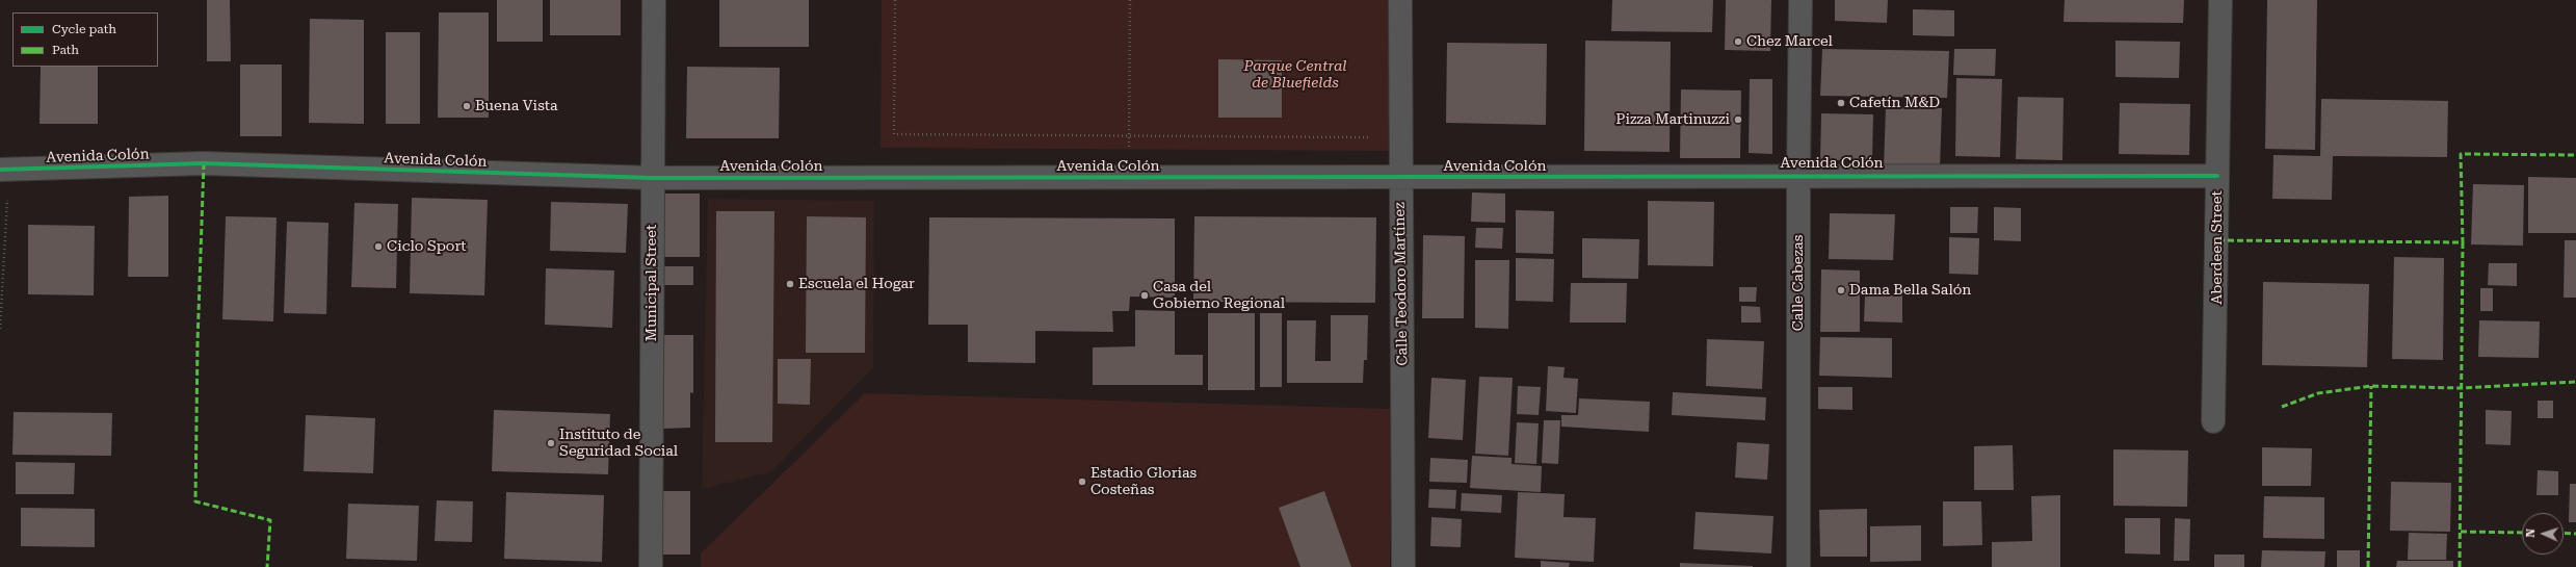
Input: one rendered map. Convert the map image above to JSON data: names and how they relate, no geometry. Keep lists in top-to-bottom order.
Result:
{
  "streets": {
    "street": [
      "Avenida Colón",
      "Aberdeen Street",
      "Municipal Street",
      "Calle Cabezas",
      "Calle Teodoro Martínez"
    ]
  },
  "crossings": [
    ["Avenida Colón", "Aberdeen Street"],
    ["Avenida Colón", "Municipal Street"],
    ["Avenida Colón", "Calle Cabezas"],
    ["Avenida Colón", "Calle Teodoro Martínez"]
  ],
  "parks": ["Parque Central de Bluefields"],
  "places": [
    "Chez Marcel",
    "Cafetín M&D",
    "Buena Vista",
    "Pizza Martinuzzi",
    "Ciclo Sport",
    "Escuela el Hogar",
    "Dama Bella Salón",
    "Casa del Gobierno Regional",
    "Instituto de Seguridad Social",
    "Estadio Glorias Costeñas"
  ],
  "legend": ["Cycle path", "Path"],
  "north": "left"
}
